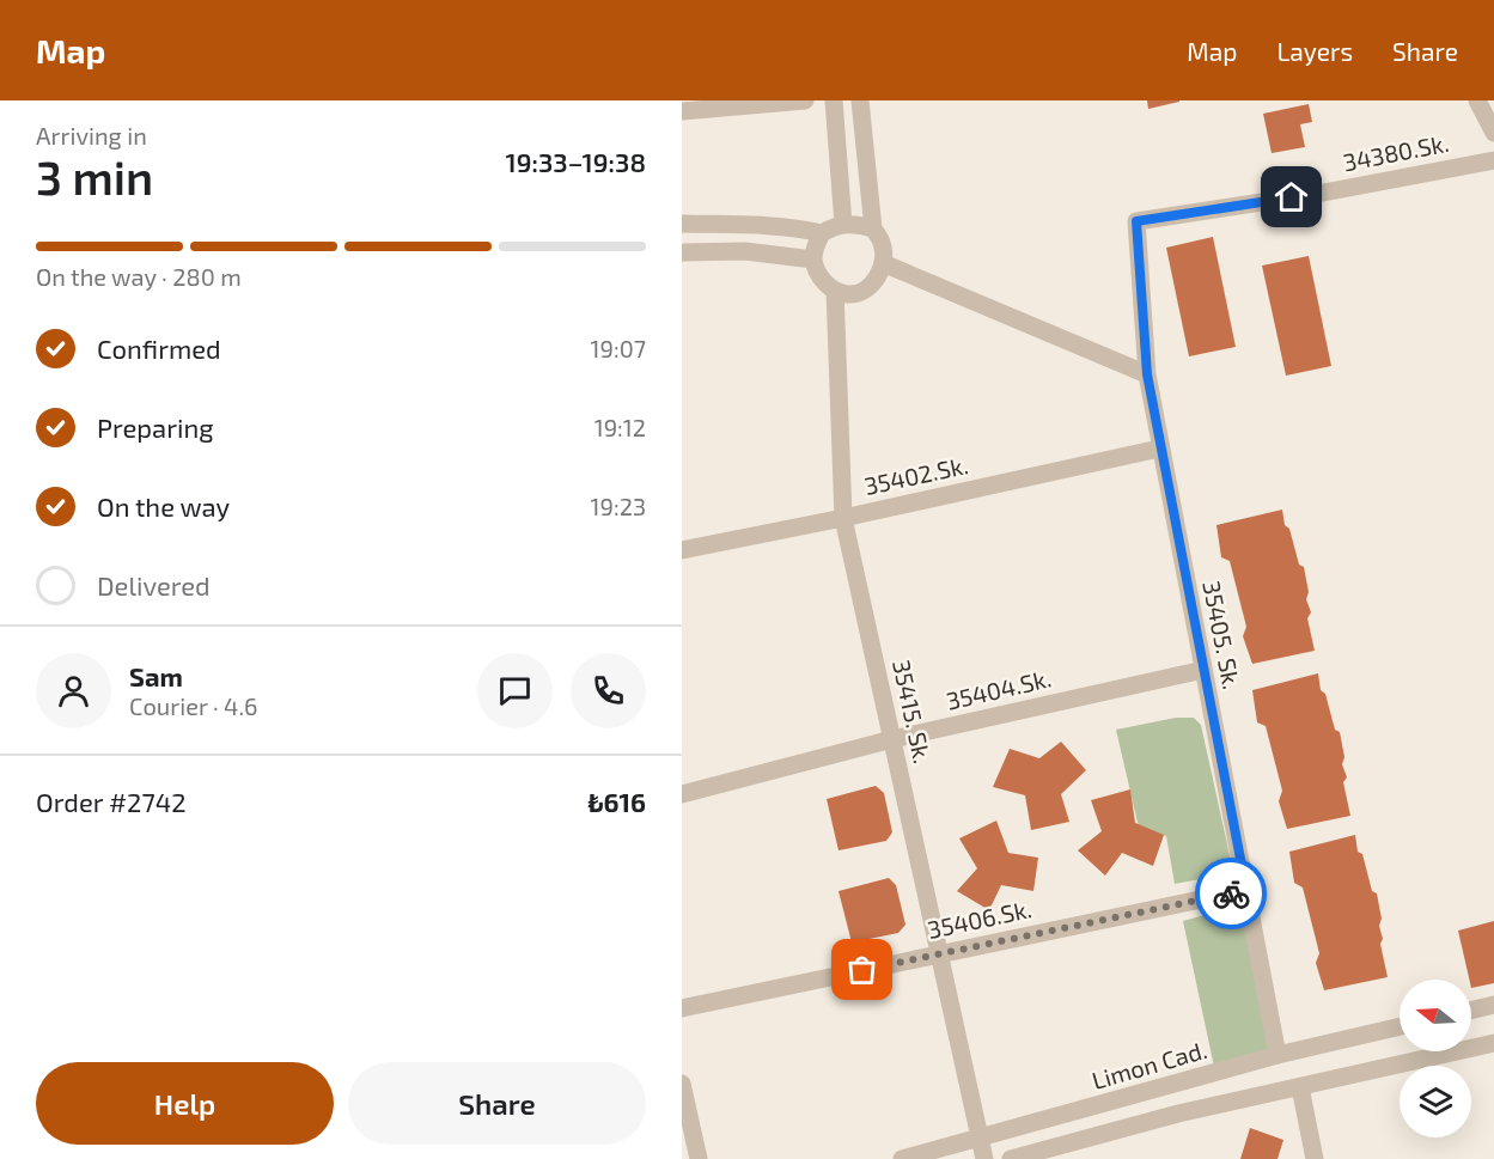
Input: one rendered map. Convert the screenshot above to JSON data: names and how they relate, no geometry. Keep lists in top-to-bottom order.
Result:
{
  "streets": {
    "street": [
      "34380.Sk.",
      "35402.Sk.",
      "35405. Sk.",
      "35404.Sk.",
      "35415. Sk.",
      "35406.Sk.",
      "Limon Cad."
    ]
  },
  "crossings": [
    ["34380.Sk.", "35405. Sk."],
    ["35402.Sk.", "35405. Sk."],
    ["35402.Sk.", "35415. Sk."],
    ["35405. Sk.", "35404.Sk."],
    ["35405. Sk.", "35406.Sk."],
    ["35405. Sk.", "Limon Cad."],
    ["35404.Sk.", "35415. Sk."],
    ["35415. Sk.", "35406.Sk."],
    ["35415. Sk.", "Limon Cad."]
  ],
  "north": "left",
  "page": {
    "header": "Map",
    "nav": ["Map", "Layers", "Share"],
    "heading": ["3 min", "Arriving in", "19:33–19:38"],
    "panel": [
      "Sam",
      "Courier · 4.6",
      "Order #2742",
      "₺616"
    ],
    "bar": "On the way · 280 m",
    "list": [
      ["Confirmed", "19:07"],
      ["Preparing", "19:12"],
      ["On the way", "19:23"],
      "Delivered"
    ],
    "buttons": ["Help", "Share"]
  }
}
